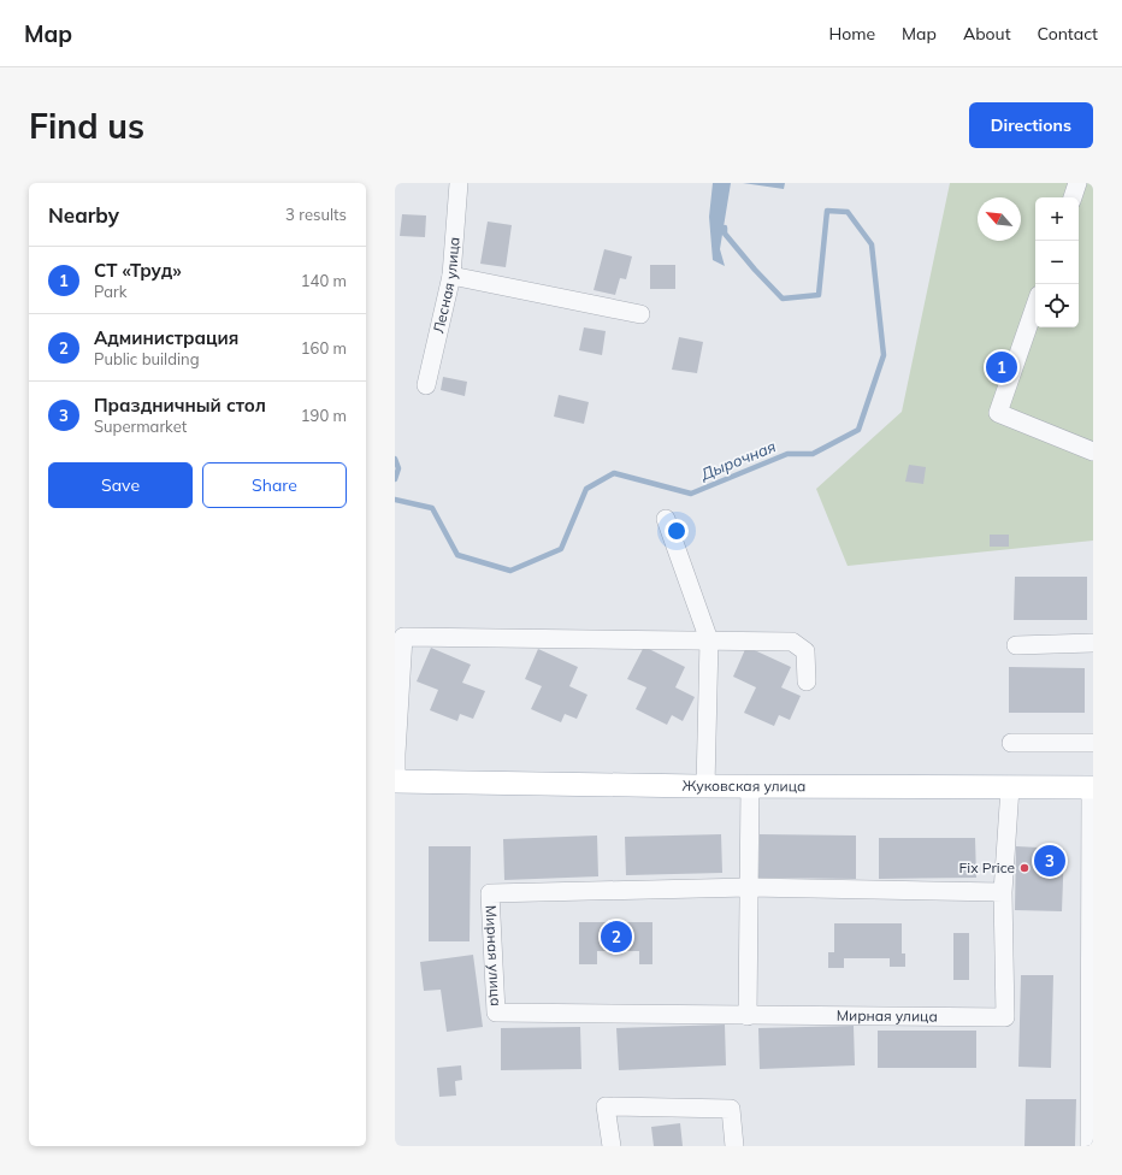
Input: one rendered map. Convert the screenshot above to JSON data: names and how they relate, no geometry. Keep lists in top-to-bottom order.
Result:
{
  "streets": {
    "main road": ["Жуковская улица"],
    "street": ["Лесная улица", "Мирная улица"]
  },
  "crossings": [
    ["Жуковская улица", "Мирная улица"]
  ],
  "water": ["Дырочная"],
  "places": ["Fix Price"],
  "north": "top left",
  "page": {
    "header": "Map",
    "nav": [
      "Home",
      "Map",
      "About",
      "Contact"
    ],
    "buttons": [
      "Directions",
      ["Save", "Share"]
    ],
    "title": "Find us",
    "heading": ["Nearby", "3 results"],
    "map_buttons": ["+", "−"],
    "list": [
      {
        "mark": "1",
        "name": "СТ «Труд»",
        "note": "Park",
        "value": "140 m"
      },
      {
        "mark": "2",
        "name": "Администрация",
        "note": "Public building",
        "value": "160 m"
      },
      {
        "mark": "3",
        "name": "Праздничный стол",
        "note": "Supermarket",
        "value": "190 m"
      }
    ],
    "pins": ["1", "3", "2"]
  }
}
